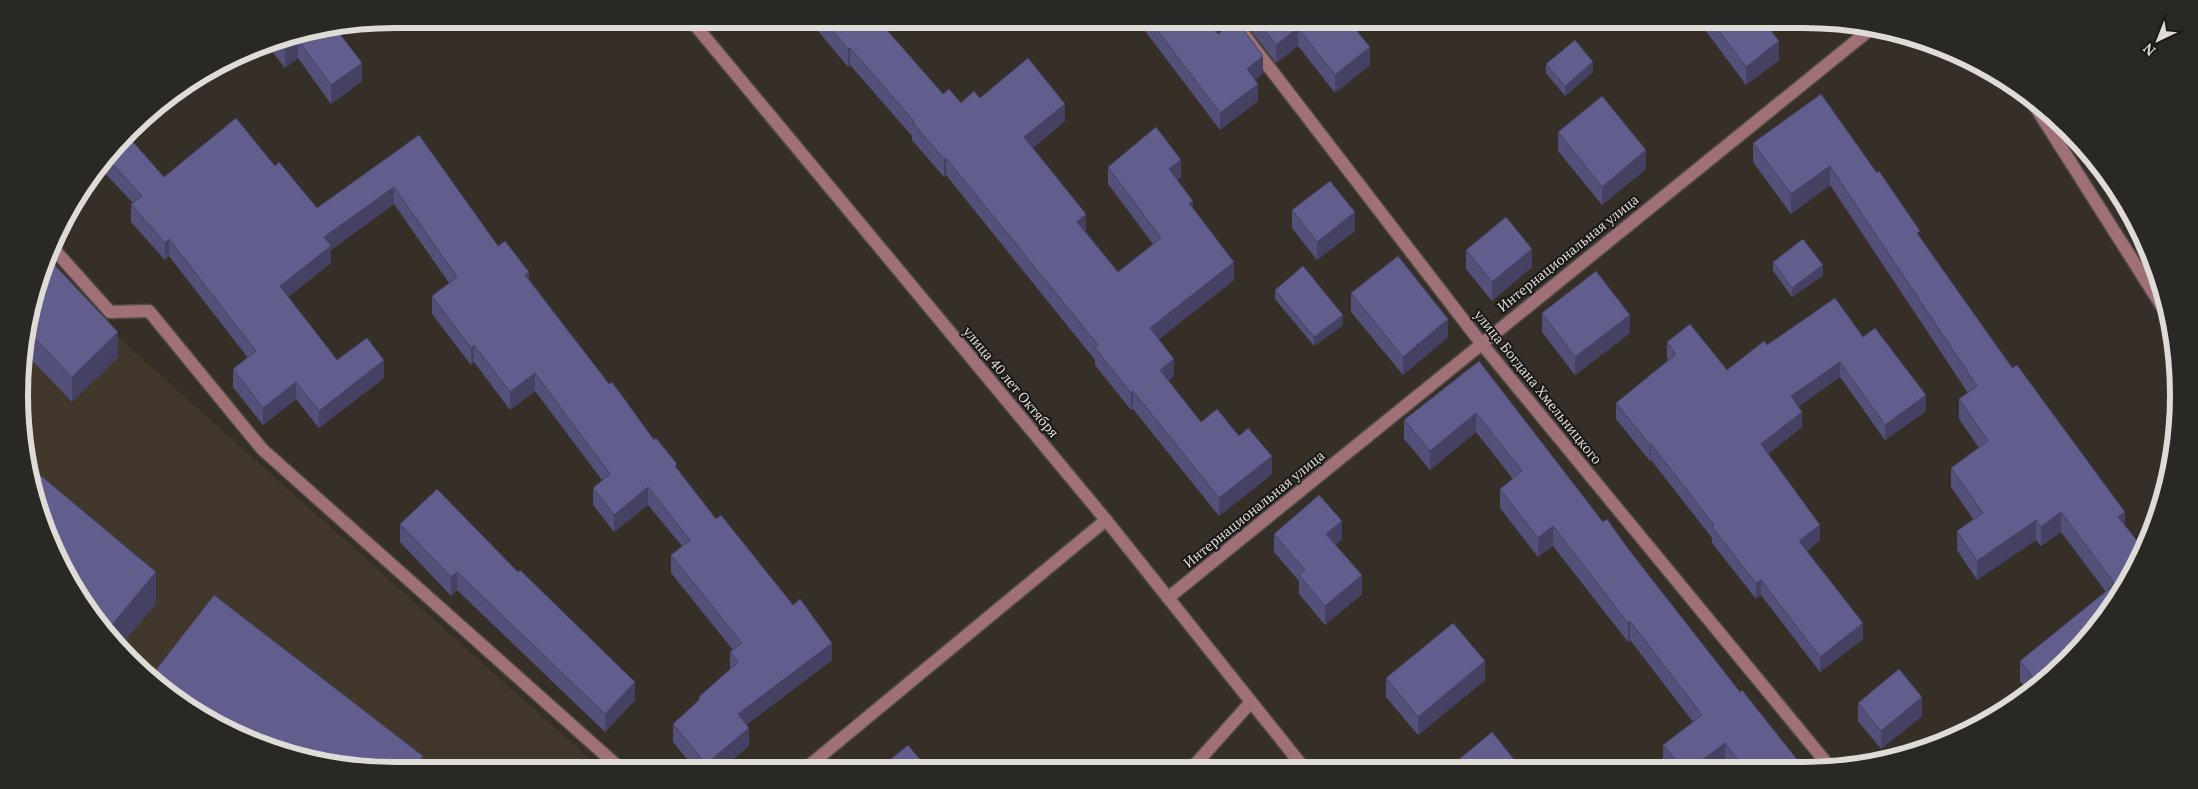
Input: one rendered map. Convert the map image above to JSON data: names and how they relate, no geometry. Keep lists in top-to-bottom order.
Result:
{
  "streets": {
    "street": ["Интернациональная улица", "улица 40 лет Октября", "улица Богдана Хмельницкого"]
  },
  "crossings": [
    ["Интернациональная улица", "улица 40 лет Октября"],
    ["Интернациональная улица", "улица Богдана Хмельницкого"]
  ],
  "north": "bottom left"
}
